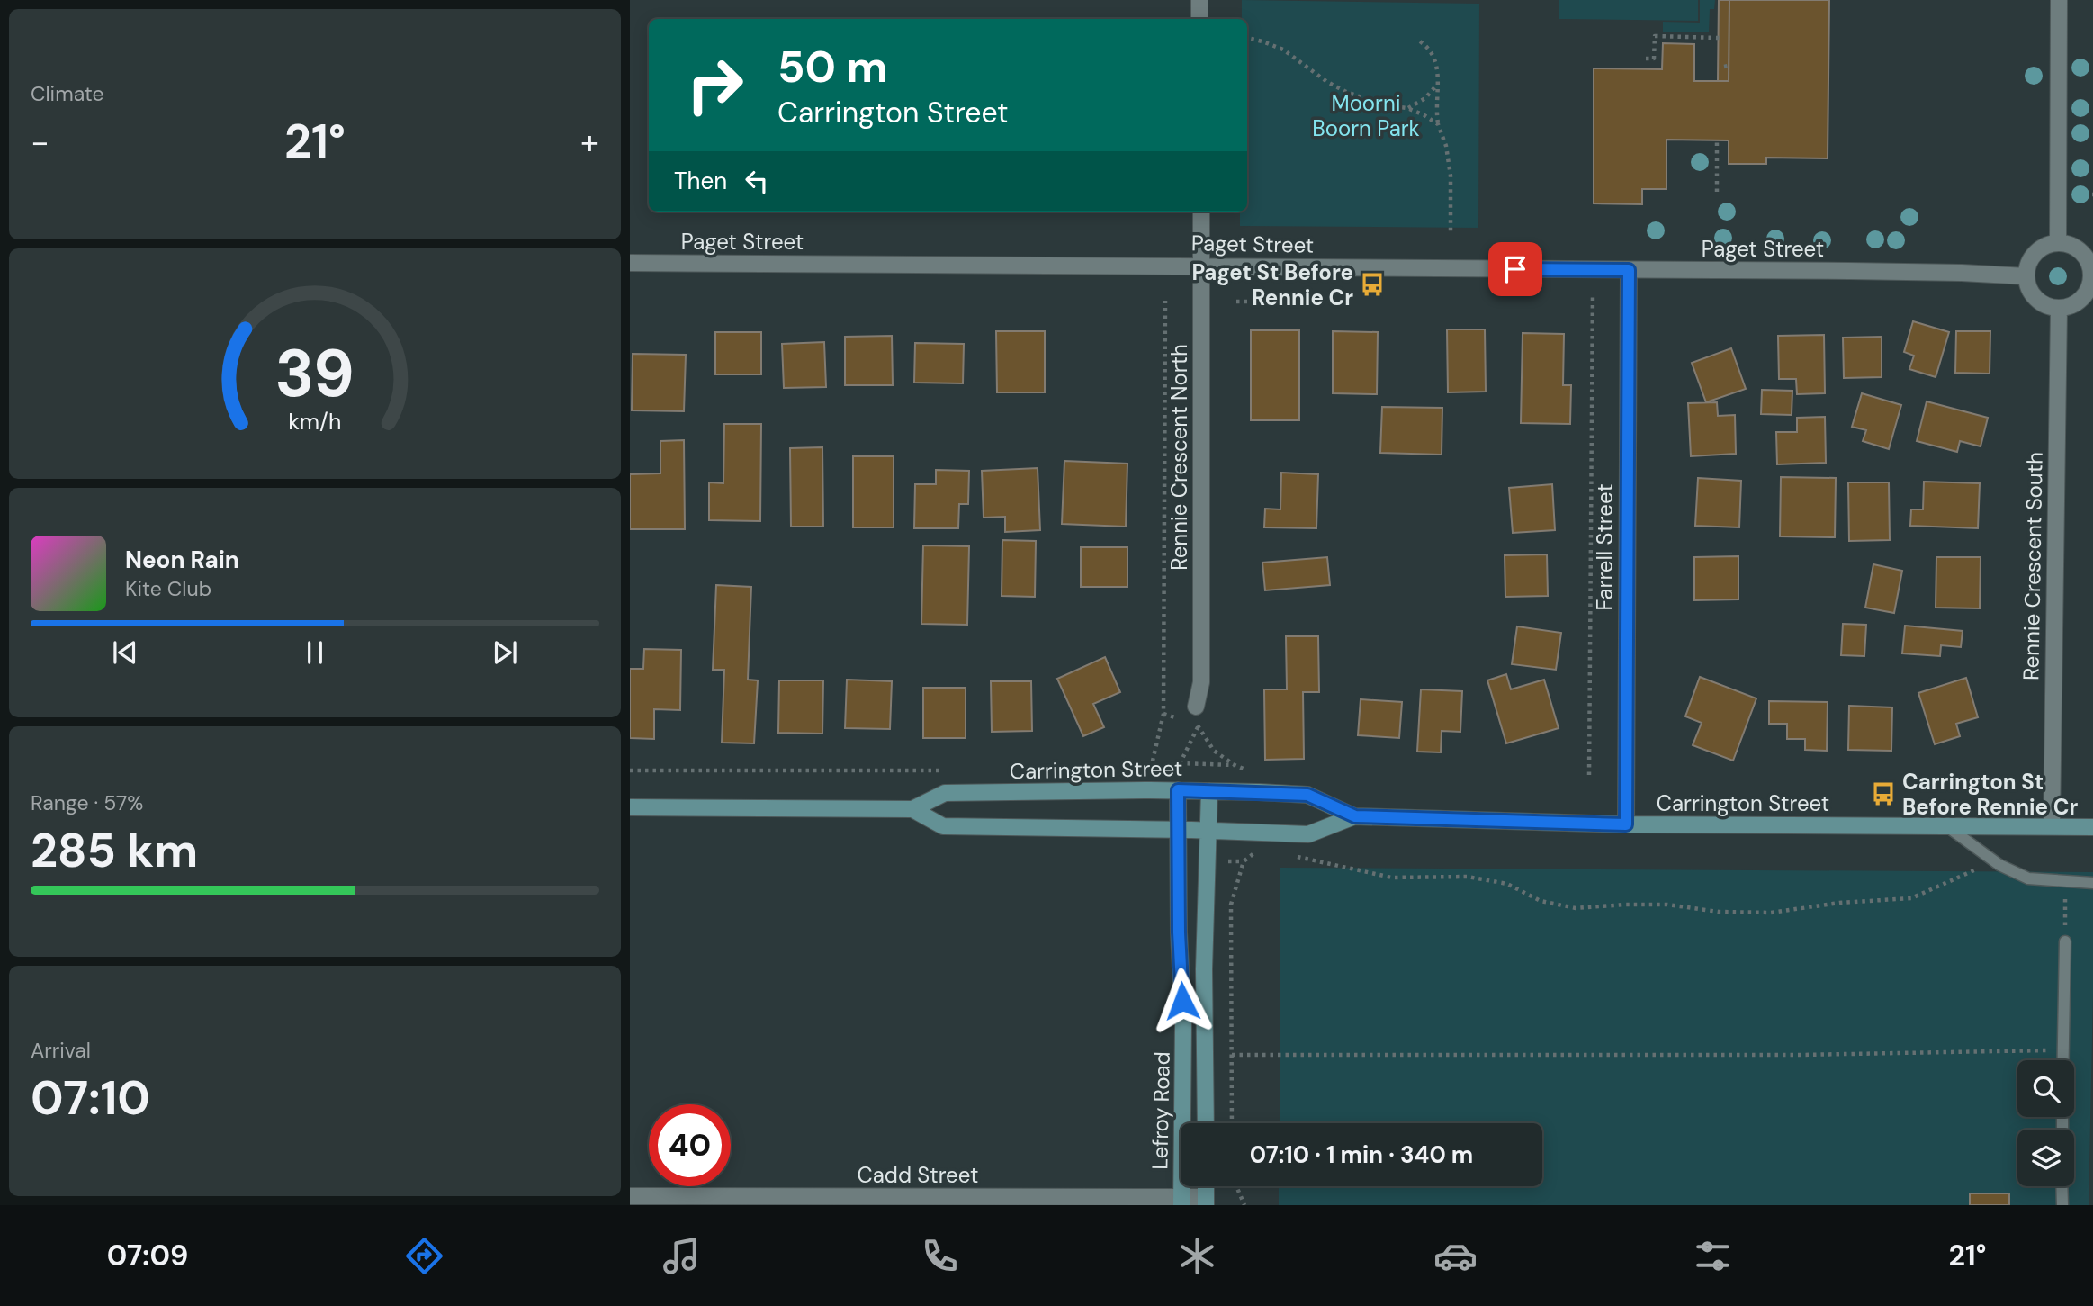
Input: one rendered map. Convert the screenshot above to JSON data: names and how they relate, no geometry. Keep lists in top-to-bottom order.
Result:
{
  "streets": {
    "main road": ["Carrington Street", "Lefroy Road"],
    "street": [
      "Paget Street",
      "Rennie Crescent North",
      "Farrell Street",
      "Rennie Crescent South",
      "Cadd Street"
    ]
  },
  "crossings": [
    ["Paget Street", "Rennie Crescent North"],
    ["Paget Street", "Farrell Street"],
    ["Paget Street", "Rennie Crescent South"],
    ["Farrell Street", "Carrington Street"],
    ["Rennie Crescent South", "Carrington Street"],
    ["Carrington Street", "Lefroy Road"],
    ["Lefroy Road", "Cadd Street"]
  ],
  "parks": ["Moorni Boorn Park"],
  "places": {
    "bus stop": ["Paget St Before Rennie Cr", "Carrington St Before Rennie Cr"]
  },
  "page": {
    "tile": [
      "Climate",
      ["Range · 57%", "285 km"],
      ["Arrival", "07:10"]
    ],
    "turn": ["50 m", "Carrington Street"],
    "heat": ["−", "21°", "+"],
    "then": "Then",
    "song": ["Neon Rain", "Kite Club"],
    "limit": "40",
    "trip": "07:10 · 1 min · 340 m",
    "tabs": ["07:09", "21°"],
    "gauge": ["39", "km/h"]
  }
}
